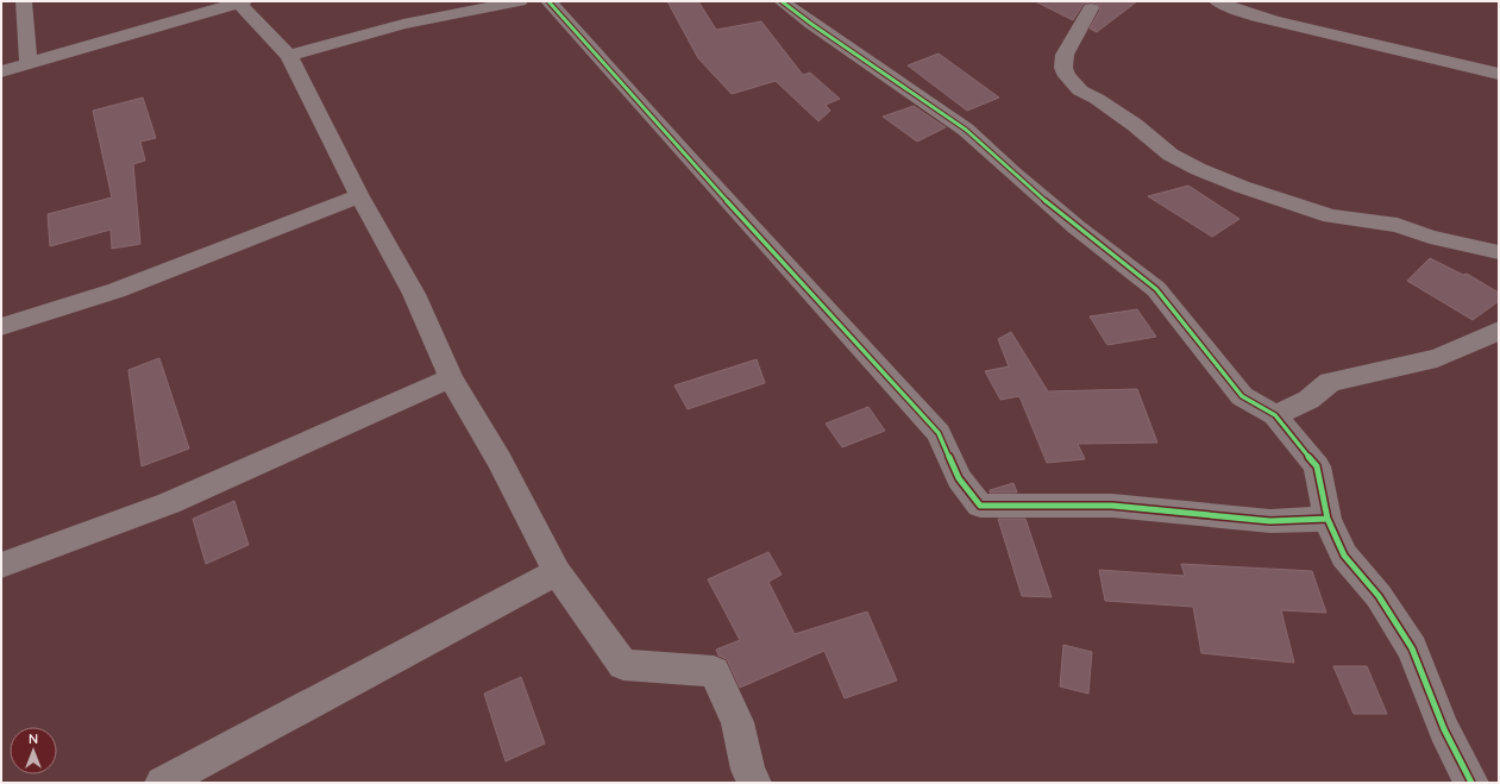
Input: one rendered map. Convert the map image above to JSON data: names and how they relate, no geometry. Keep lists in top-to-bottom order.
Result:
{
  "north": "top"
}
